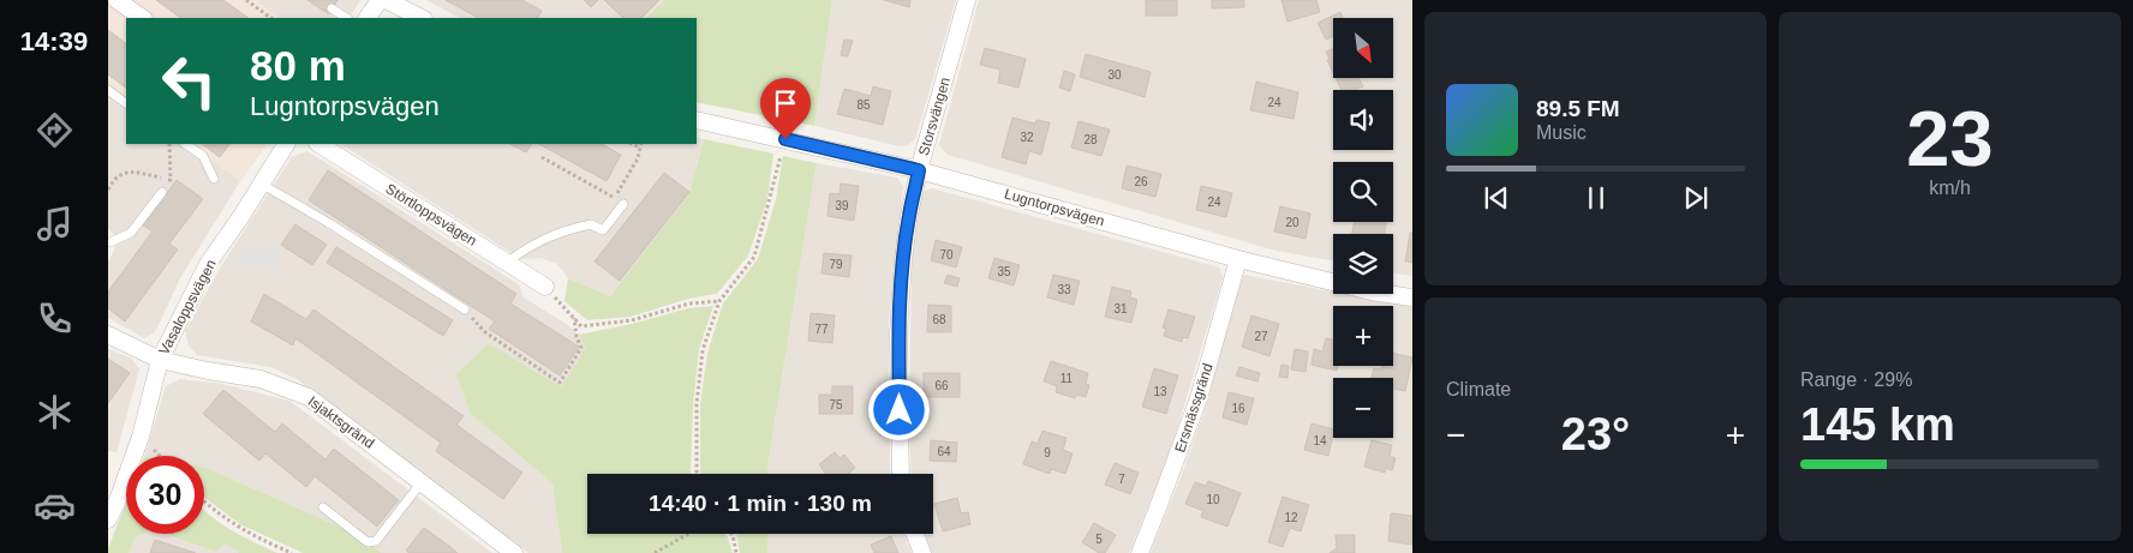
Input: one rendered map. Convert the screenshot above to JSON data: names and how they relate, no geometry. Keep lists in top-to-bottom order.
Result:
{
  "streets": {
    "street": [
      "Storsvängen",
      "Lugntorpsvägen",
      "Störtloppsvägen",
      "Vasaloppsvägen",
      "Ersmässgränd",
      "Isjaktsgränd"
    ]
  },
  "crossings": [
    ["Storsvängen", "Lugntorpsvägen"],
    ["Lugntorpsvägen", "Ersmässgränd"],
    ["Vasaloppsvägen", "Isjaktsgränd"]
  ],
  "house_numbers": [
    "30",
    "24",
    "85",
    "32",
    "28",
    "26",
    "24",
    "39",
    "20",
    "70",
    "79",
    "35",
    "33",
    "31",
    "68",
    "77",
    "27",
    "11",
    "66",
    "13",
    "75",
    "16",
    "14",
    "64",
    "9",
    "7",
    "10",
    "12",
    "5"
  ],
  "north": "bottom right",
  "page": {
    "tabs": "14:39",
    "tile": [
      ["23", "km/h"],
      "Climate",
      ["Range · 29%", "145 km"]
    ],
    "map_buttons": ["+", "−"],
    "turn": ["80 m", "Lugntorpsvägen"],
    "song": ["89.5 FM", "Music"],
    "heat": ["−", "23°", "+"],
    "limit": "30",
    "trip": "14:40 · 1 min · 130 m"
  }
}
